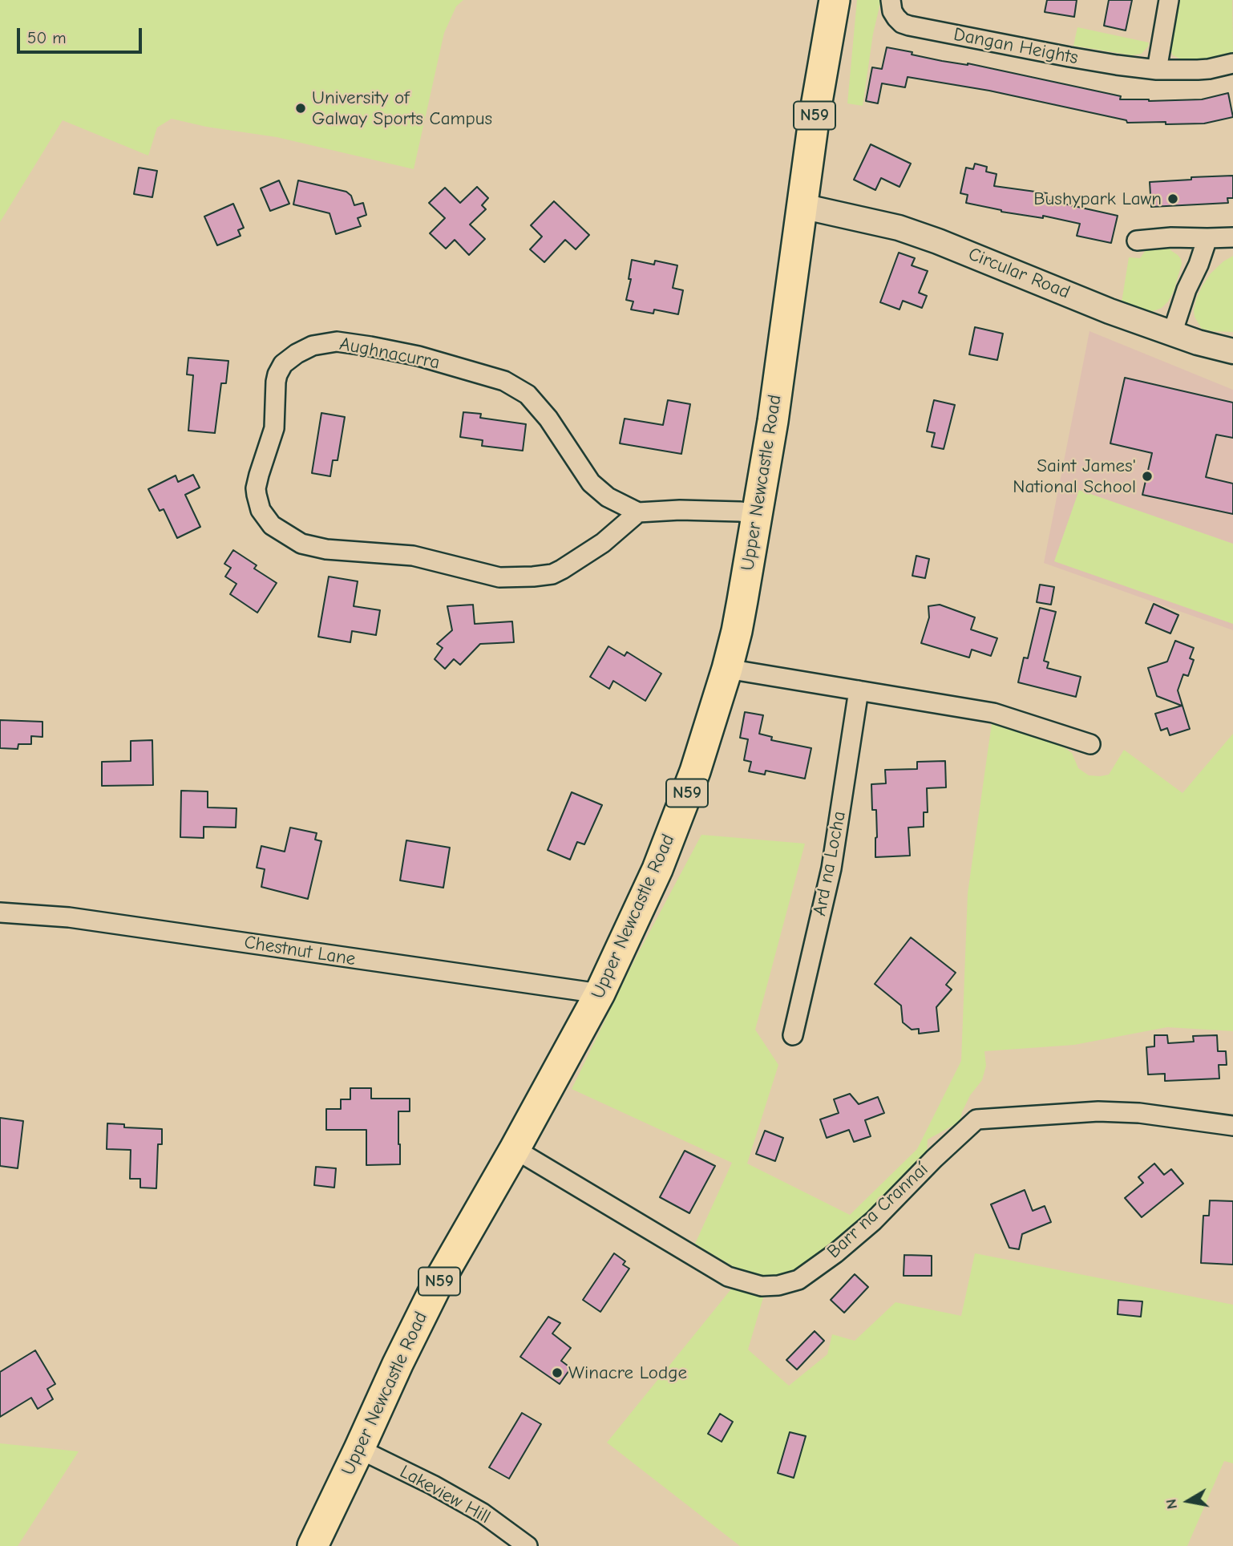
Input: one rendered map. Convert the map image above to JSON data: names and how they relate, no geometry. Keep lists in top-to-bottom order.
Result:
{
  "streets": {
    "main road": ["N59", "Upper Newcastle Road"],
    "street": [
      "Dangan Heights",
      "Circular Road",
      "Aughnacurra",
      "Ard na Locha",
      "Chestnut Lane",
      "Barr na Crannaí",
      "Lakeview Hill"
    ]
  },
  "crossings": [
    ["Circular Road", "Upper Newcastle Road"],
    ["Aughnacurra", "Upper Newcastle Road"],
    ["Upper Newcastle Road", "Chestnut Lane"],
    ["Upper Newcastle Road", "Barr na Crannaí"],
    ["Upper Newcastle Road", "Lakeview Hill"]
  ],
  "places": [
    "University of Galway Sports Campus",
    "Bushypark Lawn",
    "Saint James' National School",
    "Winacre Lodge"
  ],
  "scale_bar": "50 m",
  "north": "left"
}
